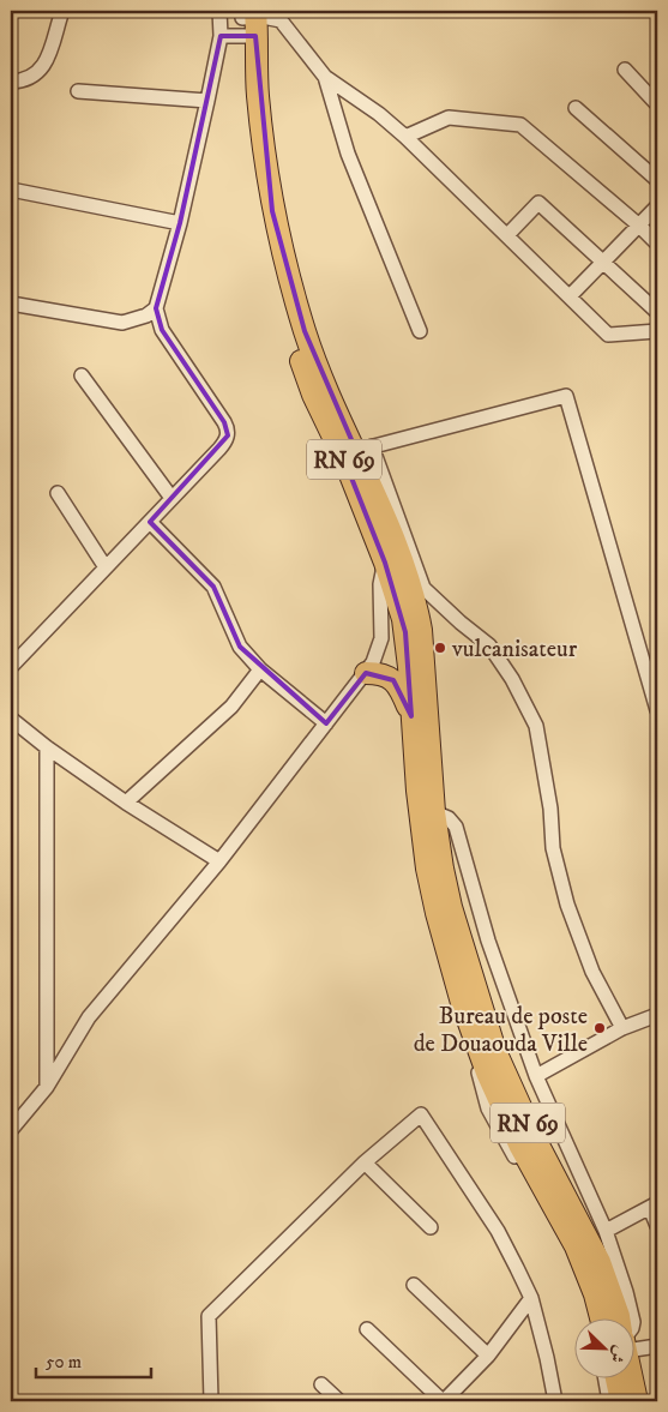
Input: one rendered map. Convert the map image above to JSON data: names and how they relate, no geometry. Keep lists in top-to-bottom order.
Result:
{
  "streets": {
    "main road": ["RN 69"]
  },
  "places": ["vulcanisateur", "Bureau de poste de Douaouda Ville"],
  "scale_bar": "50 m",
  "north": "bottom right"
}
